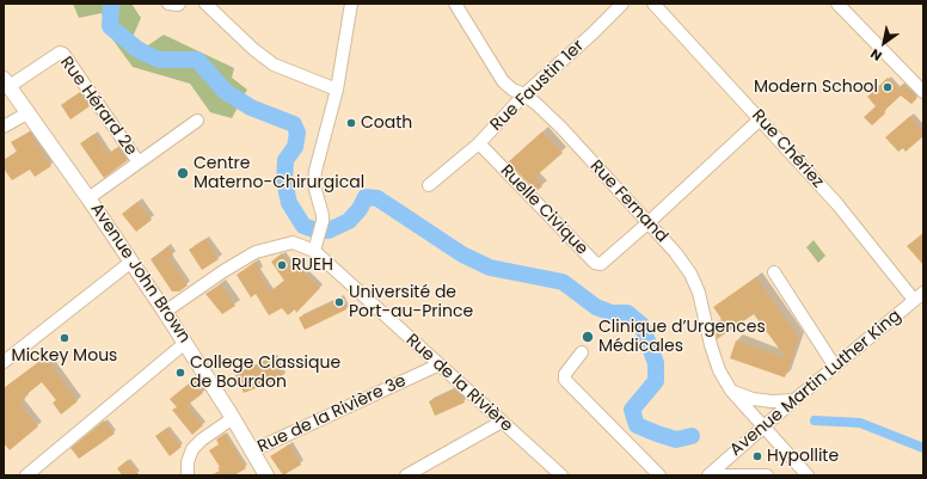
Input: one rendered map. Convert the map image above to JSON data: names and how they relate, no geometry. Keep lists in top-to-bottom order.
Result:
{
  "streets": {
    "main road": ["Avenue John Brown"],
    "street": [
      "Rue Faustin 1er",
      "Rue Hérard 2e",
      "Rue Chériez",
      "Rue Fernand",
      "Ruelle Civique",
      "Rue de la Rivière",
      "Avenue Martin Luther King",
      "Rue de la Rivière 3e"
    ]
  },
  "crossings": [
    ["Rue Faustin 1er", "Rue Fernand"],
    ["Rue Faustin 1er", "Ruelle Civique"],
    ["Rue Hérard 2e", "Avenue John Brown"],
    ["Rue Chériez", "Ruelle Civique"],
    ["Rue Chériez", "Avenue Martin Luther King"],
    ["Rue Fernand", "Ruelle Civique"],
    ["Rue Fernand", "Avenue Martin Luther King"],
    ["Avenue John Brown", "Rue de la Rivière"],
    ["Avenue John Brown", "Rue de la Rivière 3e"],
    ["Rue de la Rivière", "Rue de la Rivière 3e"]
  ],
  "places": [
    "Modern School",
    "Coath",
    "Centre Materno-Chirurgical",
    "RUEH",
    "Université de Port-au-Prince",
    "Clinique d’Urgences Médicales",
    "Mickey Mous",
    "College Classique de Bourdon",
    "Hypollite"
  ],
  "north": "bottom left"
}
